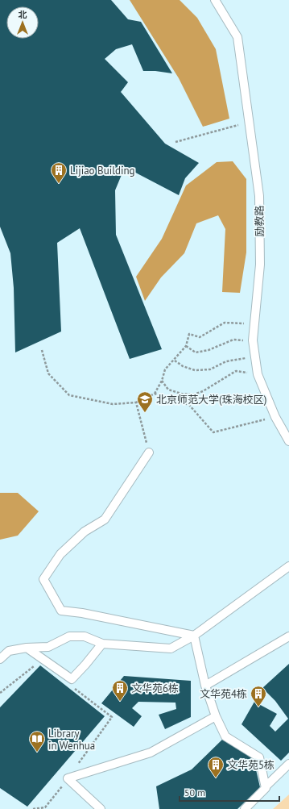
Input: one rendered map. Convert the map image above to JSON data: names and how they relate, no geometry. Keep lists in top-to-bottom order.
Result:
{
  "streets": {
    "lane": ["励教路"]
  },
  "places": {
    "building": [
      "Lijiao Building",
      "文华苑6栋",
      "文华苑4栋",
      "文华苑5栋"
    ],
    "school or university": ["北京师范大学(珠海校区)"],
    "library": ["Library in Wenhua"]
  },
  "scale_bar": "50 m",
  "north": "top"
}
